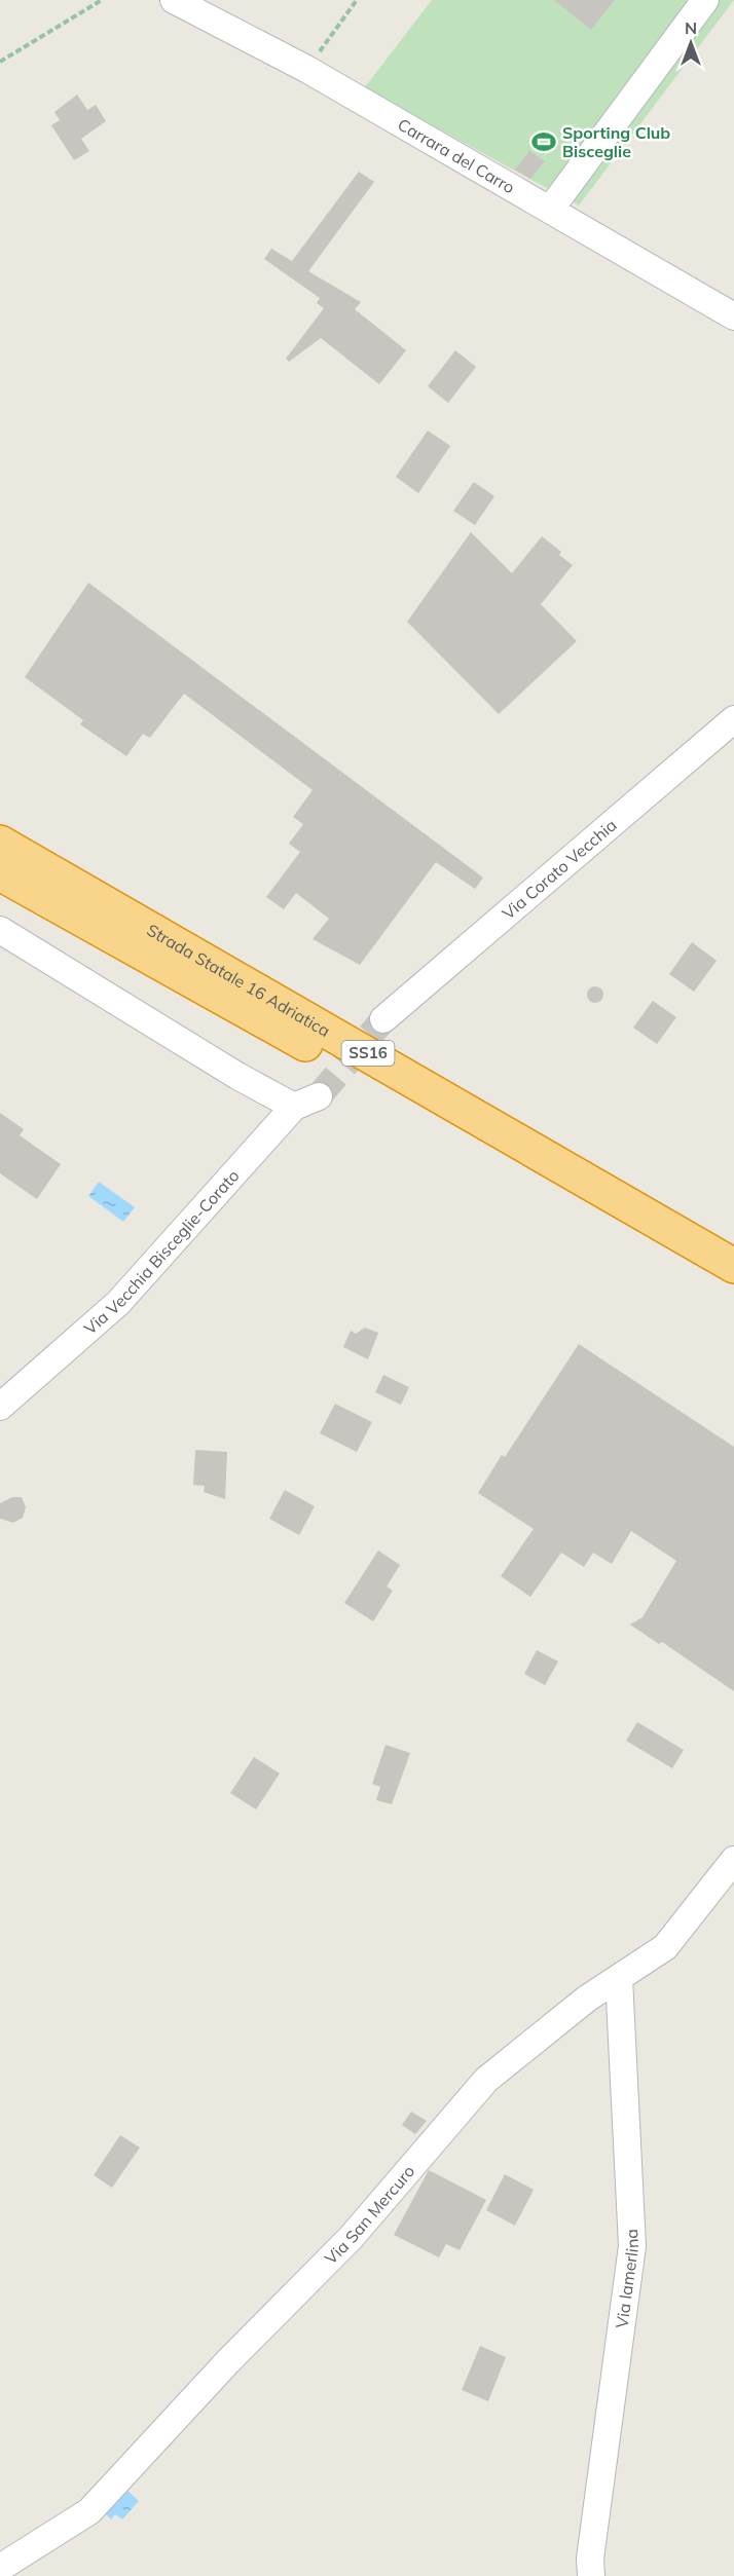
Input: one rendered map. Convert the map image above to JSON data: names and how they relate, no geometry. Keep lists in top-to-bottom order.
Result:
{
  "streets": {
    "highway": ["Strada Statale 16 Adriatica", "SS16"],
    "street": [
      "Carrara del Carro",
      "Via Corato Vecchia",
      "Via Vecchia Bisceglie-Corato",
      "Via San Mercuro",
      "Via lamerlina"
    ]
  },
  "crossings": [
    ["Via San Mercuro", "Via lamerlina"]
  ],
  "places": {
    "sports": ["Sporting Club Bisceglie"]
  },
  "north": "top"
}
